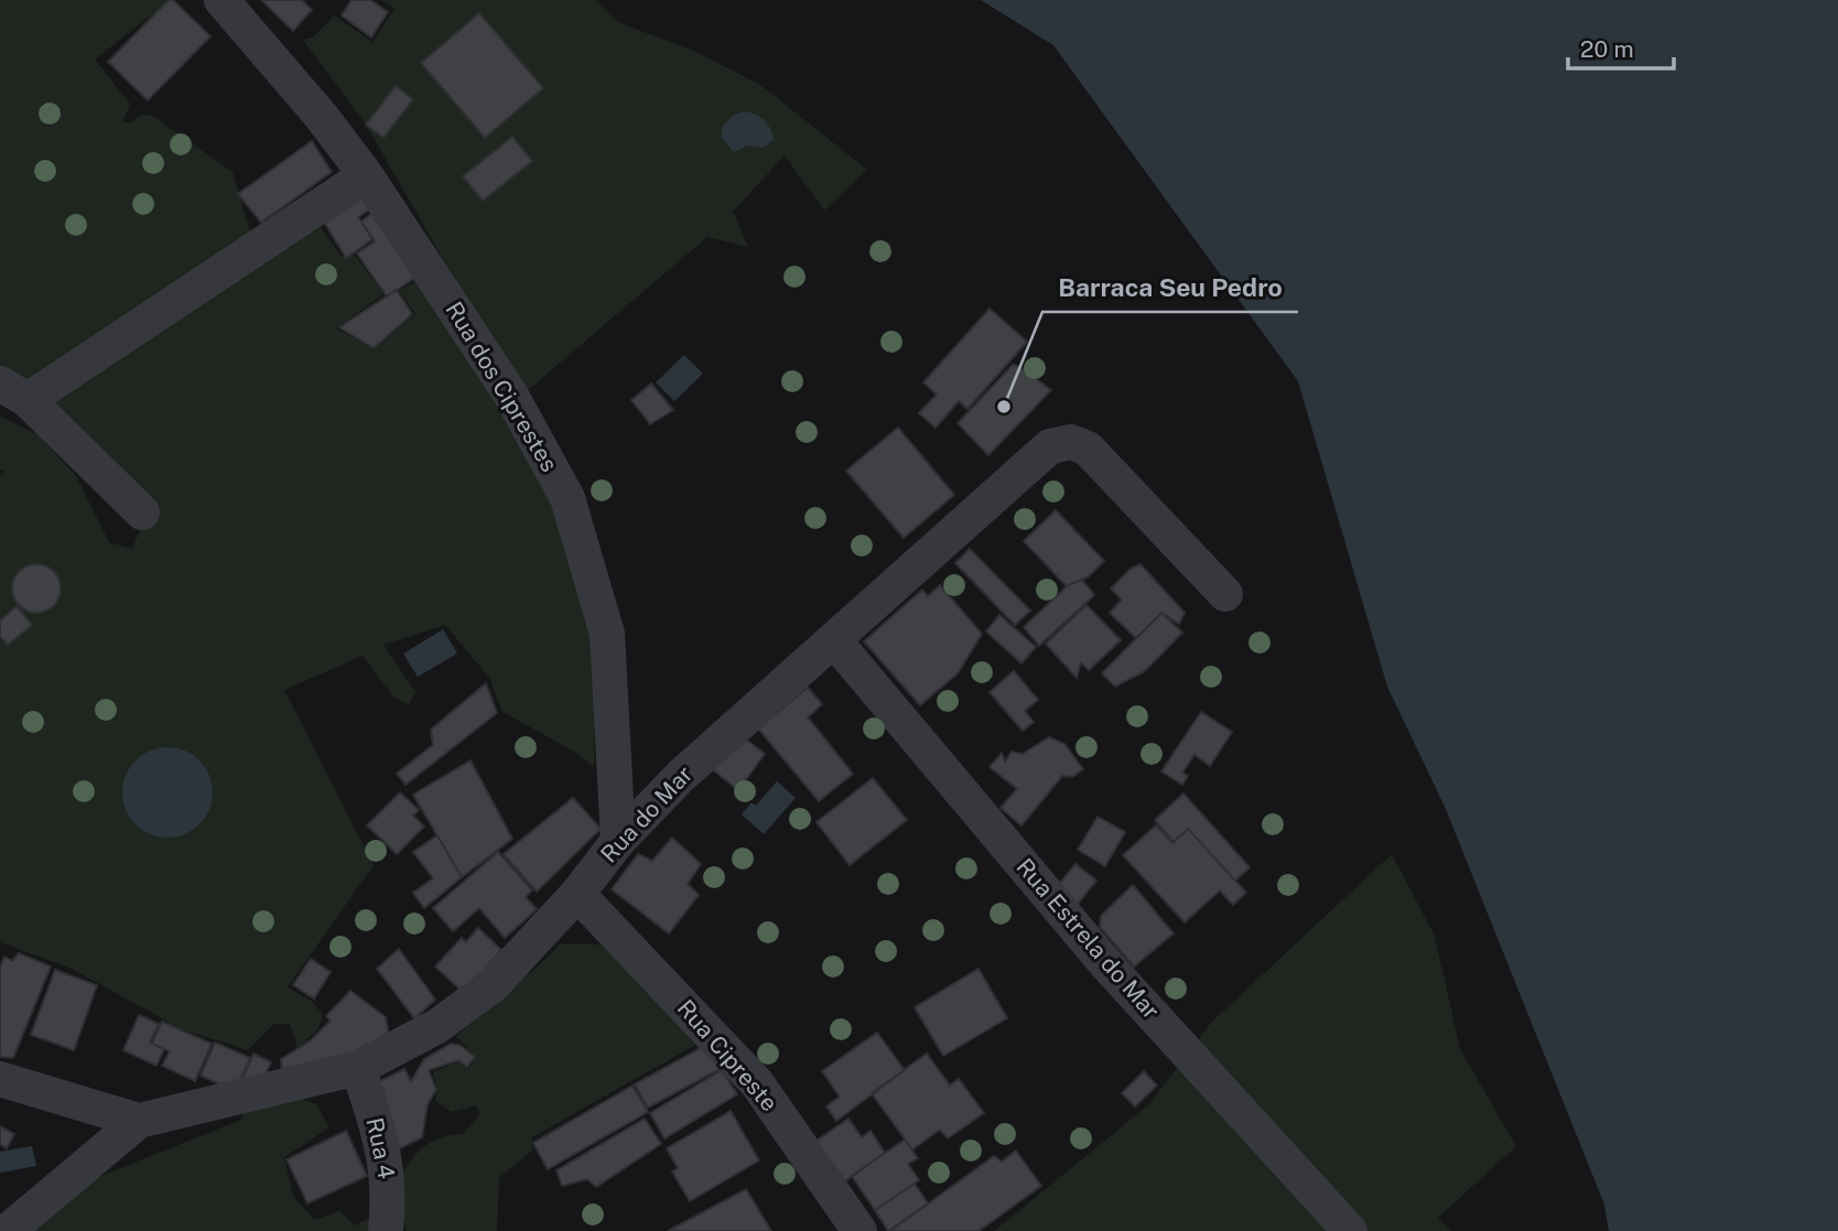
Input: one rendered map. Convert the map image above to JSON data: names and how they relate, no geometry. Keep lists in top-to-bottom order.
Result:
{
  "streets": {
    "street": [
      "Rua dos Ciprestes",
      "Rua do Mar",
      "Rua Estrela do Mar",
      "Rua Cipreste",
      "Rua 4"
    ]
  },
  "crossings": [
    ["Rua dos Ciprestes", "Rua do Mar"],
    ["Rua do Mar", "Rua Estrela do Mar"],
    ["Rua do Mar", "Rua Cipreste"],
    ["Rua do Mar", "Rua 4"]
  ],
  "places": ["Barraca Seu Pedro"],
  "scale_bar": "20 m"
}
